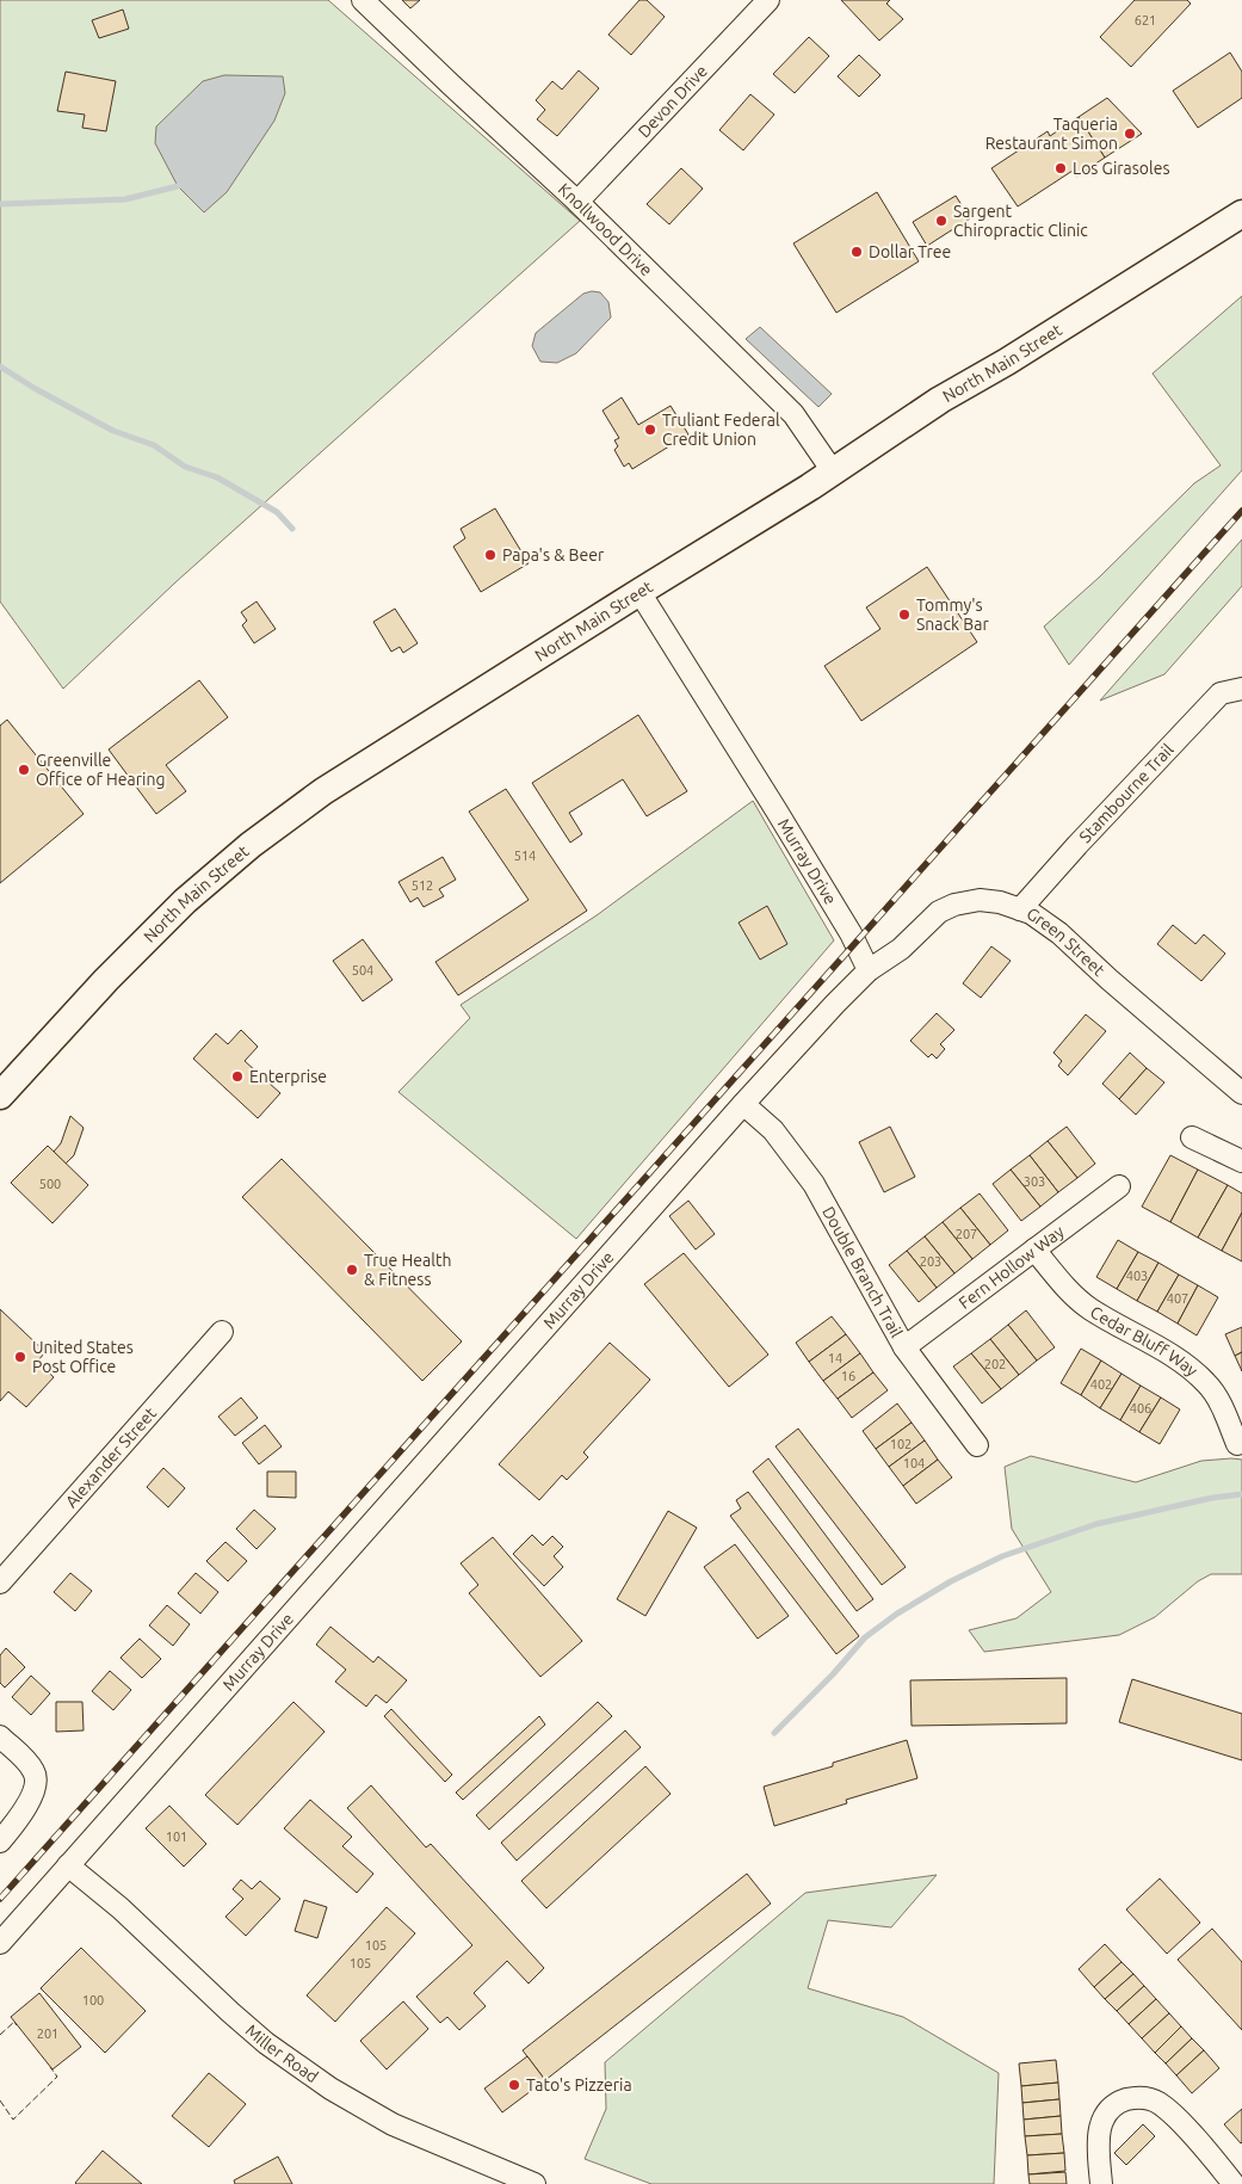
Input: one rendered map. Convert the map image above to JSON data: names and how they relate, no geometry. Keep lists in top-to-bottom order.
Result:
{
  "streets": {
    "main road": ["North Main Street"],
    "street": [
      "Devon Drive",
      "Knollwood Drive",
      "Stambourne Trail",
      "Murray Drive",
      "Green Street",
      "Fern Hollow Way",
      "Double Branch Trail",
      "Cedar Bluff Way",
      "Alexander Street",
      "Miller Road"
    ]
  },
  "crossings": [
    ["Devon Drive", "Knollwood Drive"],
    ["Knollwood Drive", "North Main Street"],
    ["North Main Street", "Murray Drive"],
    ["Stambourne Trail", "Green Street"],
    ["Murray Drive", "Green Street"],
    ["Murray Drive", "Double Branch Trail"],
    ["Murray Drive", "Miller Road"],
    ["Fern Hollow Way", "Double Branch Trail"],
    ["Fern Hollow Way", "Cedar Bluff Way"]
  ],
  "places": [
    "Taqueria Restaurant Simon",
    "Los Girasoles",
    "Sargent Chiropractic Clinic",
    "Dollar Tree",
    "Truliant Federal Credit Union",
    "Papa's & Beer",
    "Tommy's Snack Bar",
    "Greenville Office of Hearing",
    "Enterprise",
    "True Health & Fitness",
    "United States Post Office",
    "Tato's Pizzeria"
  ],
  "house_numbers": [
    "621",
    "514",
    "512",
    "504",
    "303",
    "500",
    "207",
    "203",
    "403",
    "407",
    "14",
    "202",
    "16",
    "402",
    "406",
    "102",
    "104",
    "101",
    "105",
    "105",
    "100",
    "201"
  ]
}
